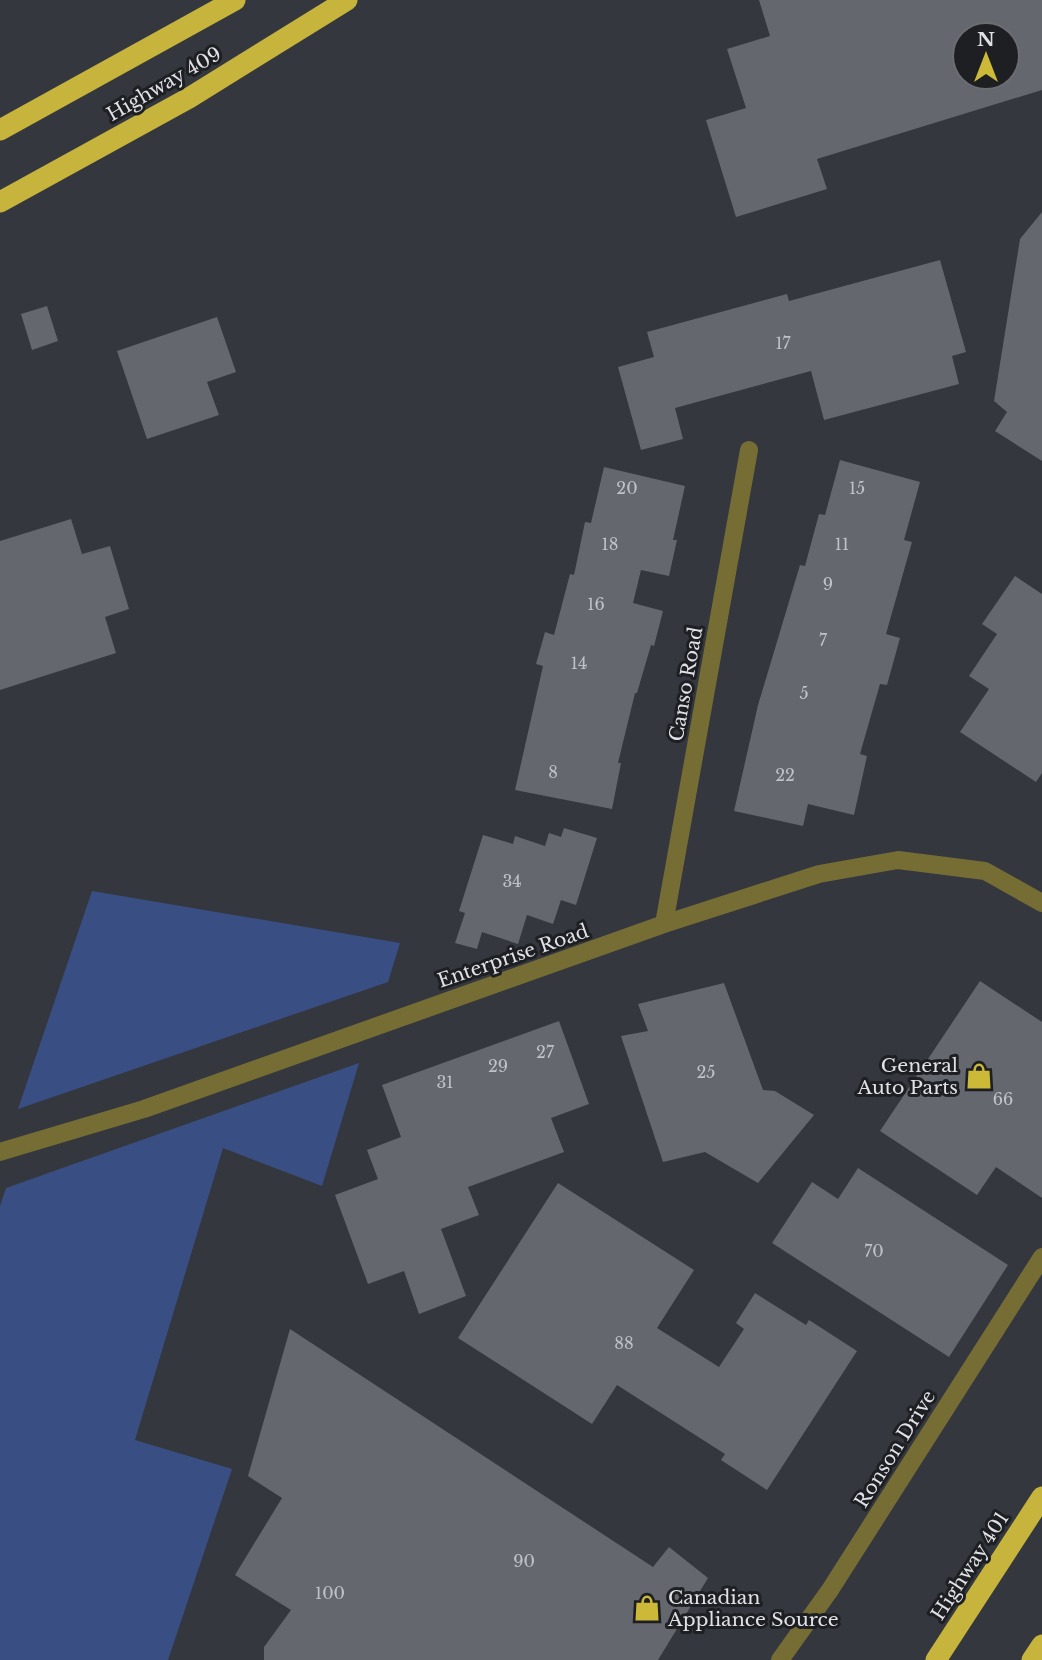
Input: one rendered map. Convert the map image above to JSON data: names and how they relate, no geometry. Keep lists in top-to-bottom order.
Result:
{
  "streets": {
    "highway": ["Highway 409", "Highway 401"],
    "street": ["Canso Road", "Enterprise Road", "Ronson Drive"]
  },
  "crossings": [
    ["Canso Road", "Enterprise Road"]
  ],
  "places": {
    "shop": ["General Auto Parts", "Canadian Appliance Source"]
  },
  "house_numbers": [
    "17",
    "20",
    "15",
    "18",
    "11",
    "9",
    "16",
    "7",
    "14",
    "5",
    "8",
    "22",
    "34",
    "27",
    "29",
    "25",
    "31",
    "66",
    "70",
    "88",
    "90",
    "100"
  ],
  "north": "top"
}
